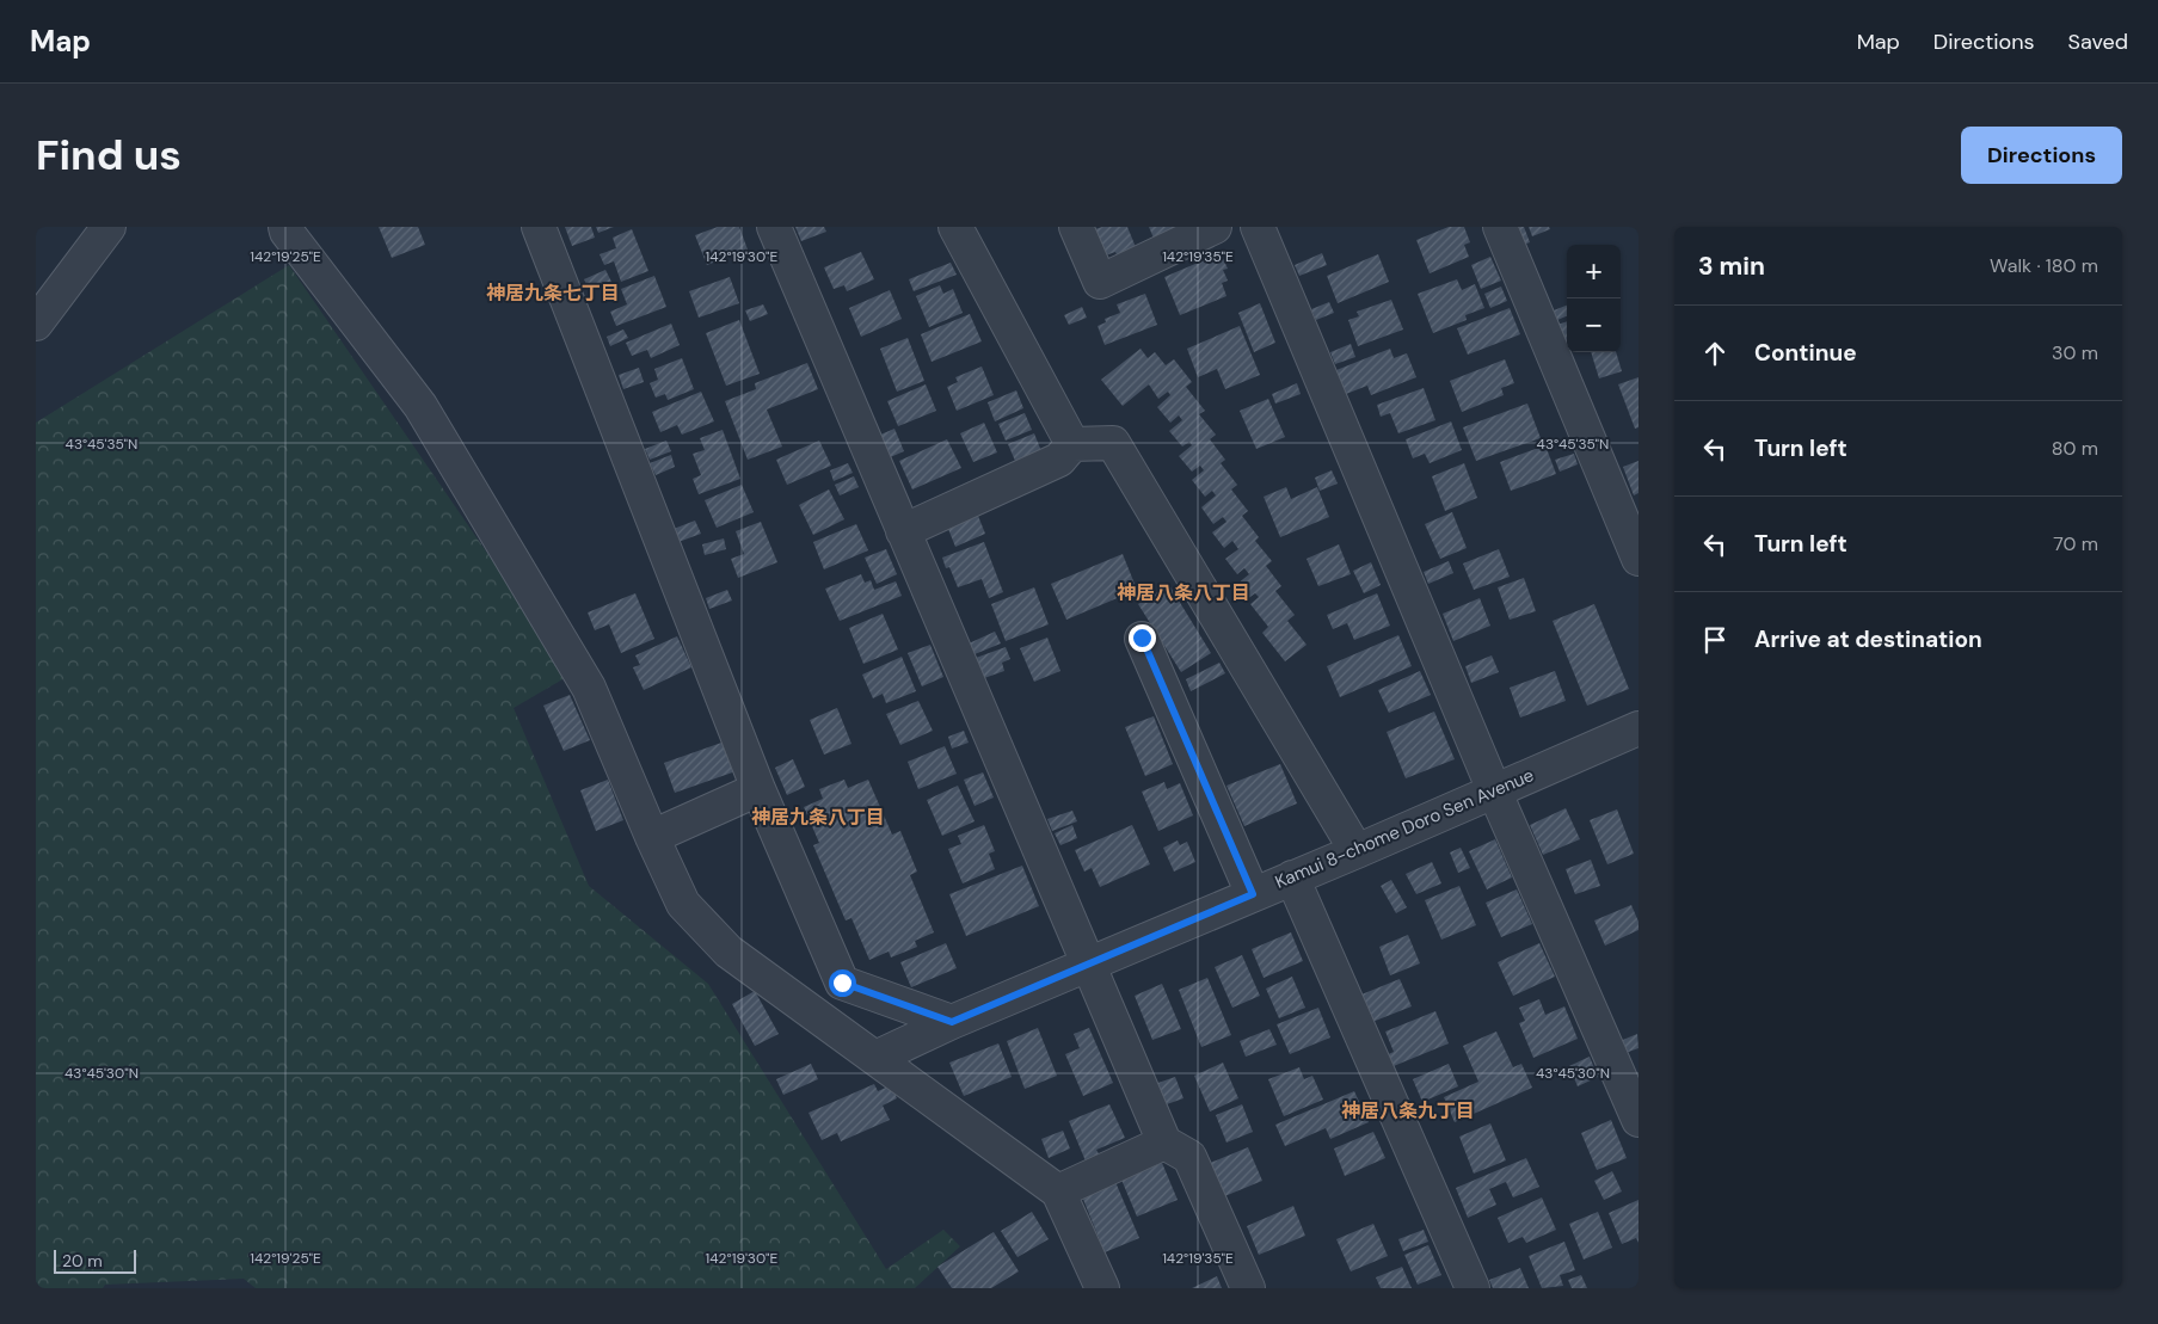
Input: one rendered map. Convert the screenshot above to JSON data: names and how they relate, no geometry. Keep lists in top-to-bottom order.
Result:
{
  "streets": {
    "street": ["Kamui 8-chome Doro Sen Avenue"]
  },
  "districts": [
    "神居九条七丁目",
    "神居八条八丁目",
    "神居九条八丁目",
    "神居八条九丁目"
  ],
  "scale_bar": "20 m",
  "page": {
    "header": "Map",
    "nav": ["Map", "Directions", "Saved"],
    "buttons": "Directions",
    "title": "Find us",
    "heading": ["3 min", "Walk · 180 m"],
    "map_buttons": ["+", "−"],
    "list": [
      ["Continue", "30 m"],
      ["Turn left", "80 m"],
      ["Turn left", "70 m"],
      "Arrive at destination"
    ],
    "scale": "20 m"
  },
  "coordinates": [
    "142°19'25\"E",
    "142°19'30\"E",
    "142°19'35\"E",
    "43°45'35\"N",
    "43°45'30\"N"
  ]
}
